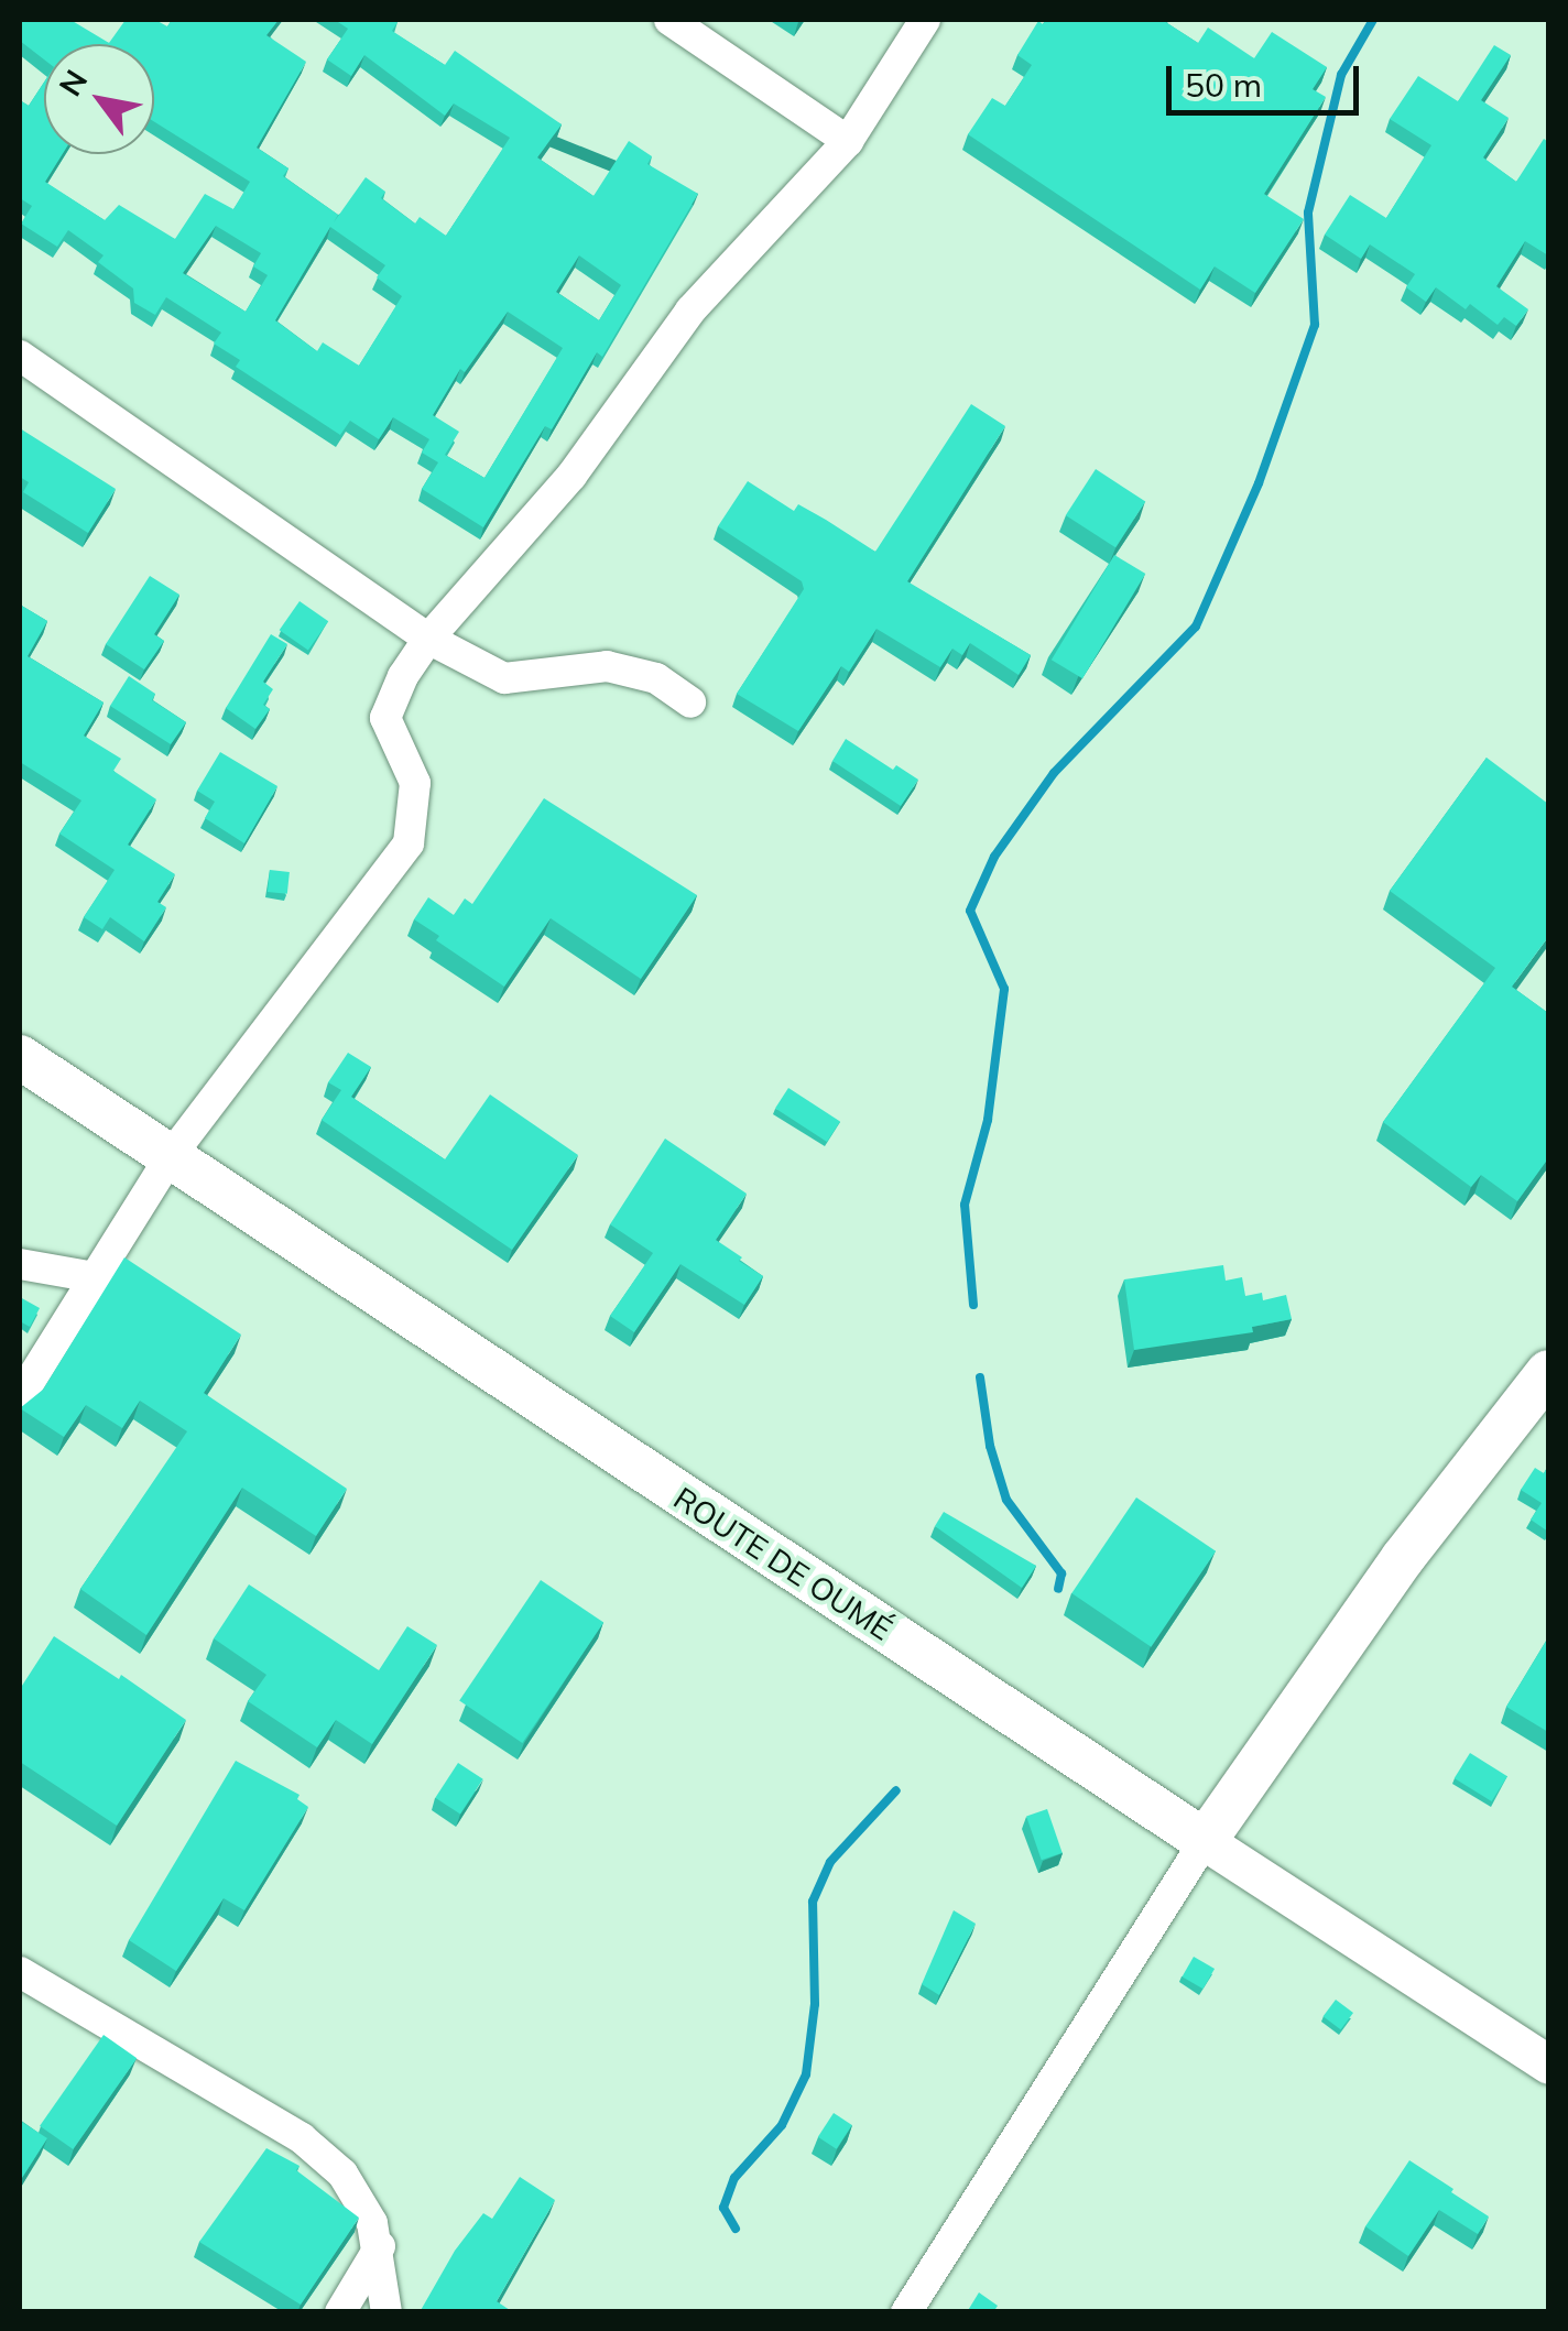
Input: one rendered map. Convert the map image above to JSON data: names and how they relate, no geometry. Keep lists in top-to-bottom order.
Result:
{
  "streets": {
    "main road": ["ROUTE DE OUMÉ"]
  },
  "scale_bar": "50 m",
  "north": "top left"
}
